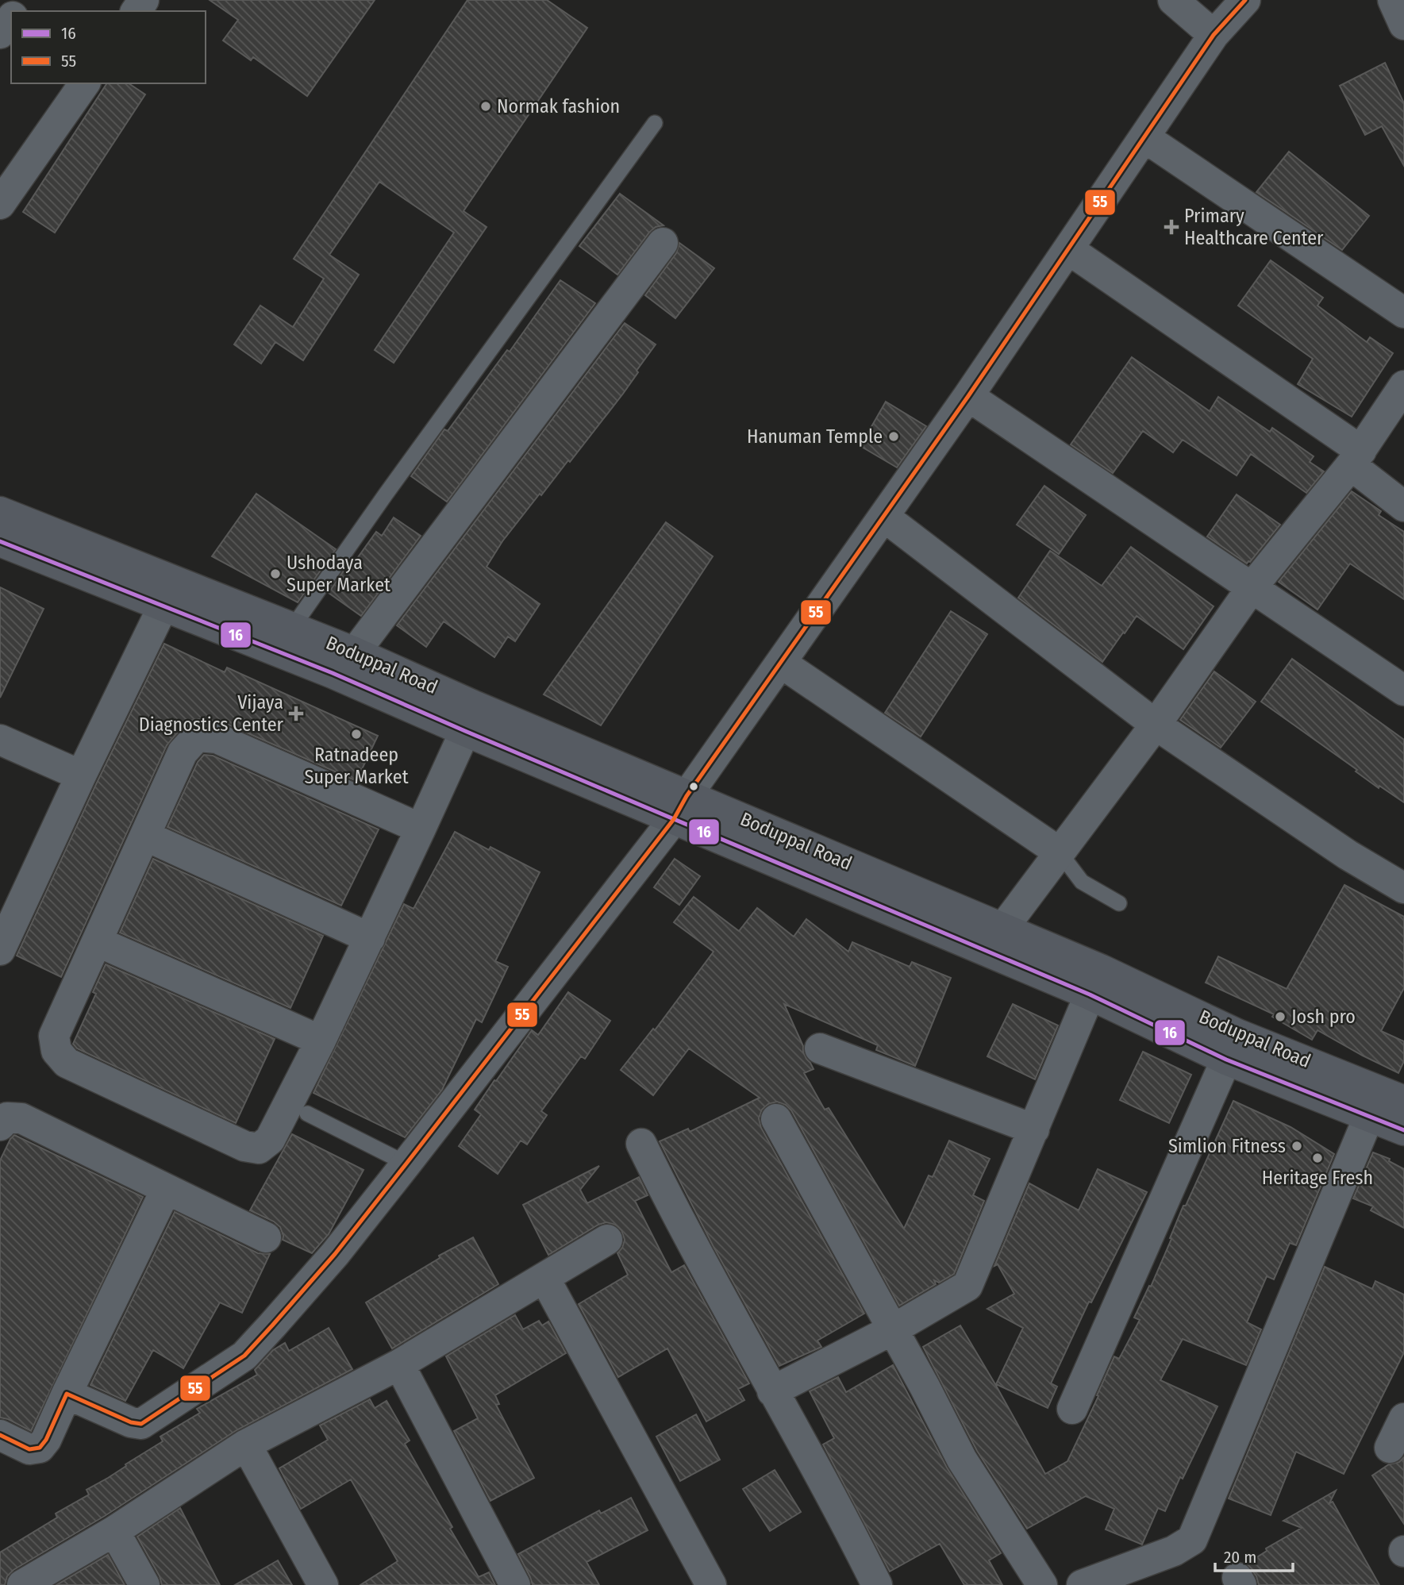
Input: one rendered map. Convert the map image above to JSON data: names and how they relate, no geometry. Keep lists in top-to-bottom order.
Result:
{
  "streets": {
    "street": ["Boduppal Road"]
  },
  "places": {
    "other": [
      "Normak fashion",
      "Hanuman Temple",
      "Ushodaya Super Market",
      "Ratnadeep Super Market",
      "Josh pro",
      "Simlion Fitness",
      "Heritage Fresh"
    ],
    "health": ["Primary Healthcare Center", "Vijaya Diagnostics Center"]
  },
  "lines": ["transit line 55", "transit line 16"],
  "legend": ["16", "55"],
  "scale_bar": "20 m"
}
